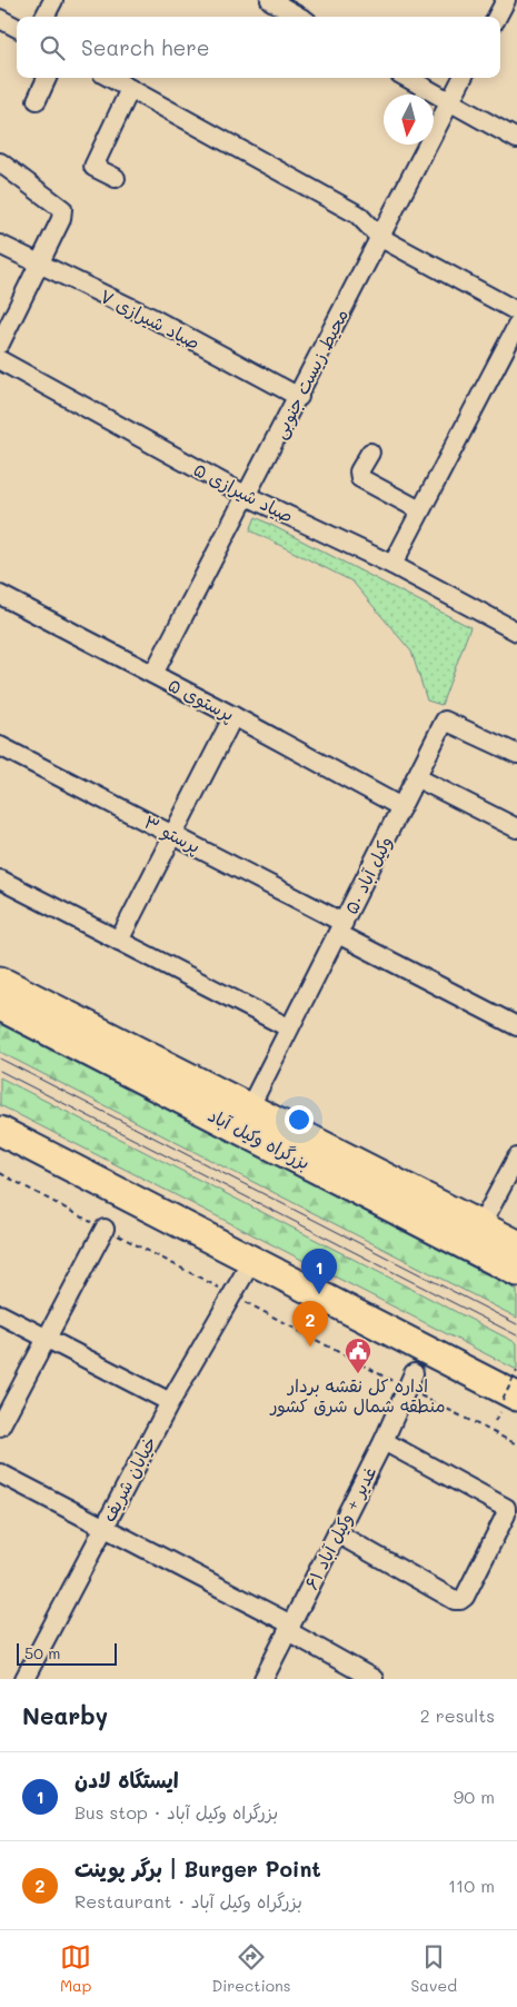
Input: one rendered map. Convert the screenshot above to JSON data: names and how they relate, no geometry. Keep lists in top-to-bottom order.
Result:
{
  "streets": {
    "highway": ["بزرگراه وکیل آباد"],
    "street": [
      "صیاد شیرازی ۷",
      "محیط زیست جنوبی",
      "صیاد شیرازی ۵",
      "پرستوی ۵",
      "پرستو ۳",
      "۵۰ وکیل آباد",
      "خیابان شریف",
      "غدیر + وکیل آباد ۶۱"
    ]
  },
  "crossings": [
    ["صیاد شیرازی ۷", "محیط زیست جنوبی"],
    ["محیط زیست جنوبی", "صیاد شیرازی ۵"],
    ["محیط زیست جنوبی", "پرستوی ۵"],
    ["پرستوی ۵", "۵۰ وکیل آباد"],
    ["پرستو ۳", "۵۰ وکیل آباد"]
  ],
  "places": {
    "public building": ["اداره کل نقشه بردار منطقه شمال شرق کشور"]
  },
  "scale_bar": "50 m",
  "north": "bottom",
  "page": {
    "search": "Search here",
    "pins": ["1", "2"],
    "scale": "50 m",
    "heading": ["Nearby", "2 results"],
    "list": [
      {
        "mark": "1",
        "name": "ایستگاه لادن",
        "note": "Bus stop · بزرگراه وکیل آباد",
        "value": "90 m"
      },
      {
        "mark": "2",
        "name": "برگر پوینت | Burger Point",
        "note": "Restaurant · بزرگراه وکیل آباد",
        "value": "110 m"
      }
    ],
    "nav": ["Map", "Directions", "Saved"]
  }
}
